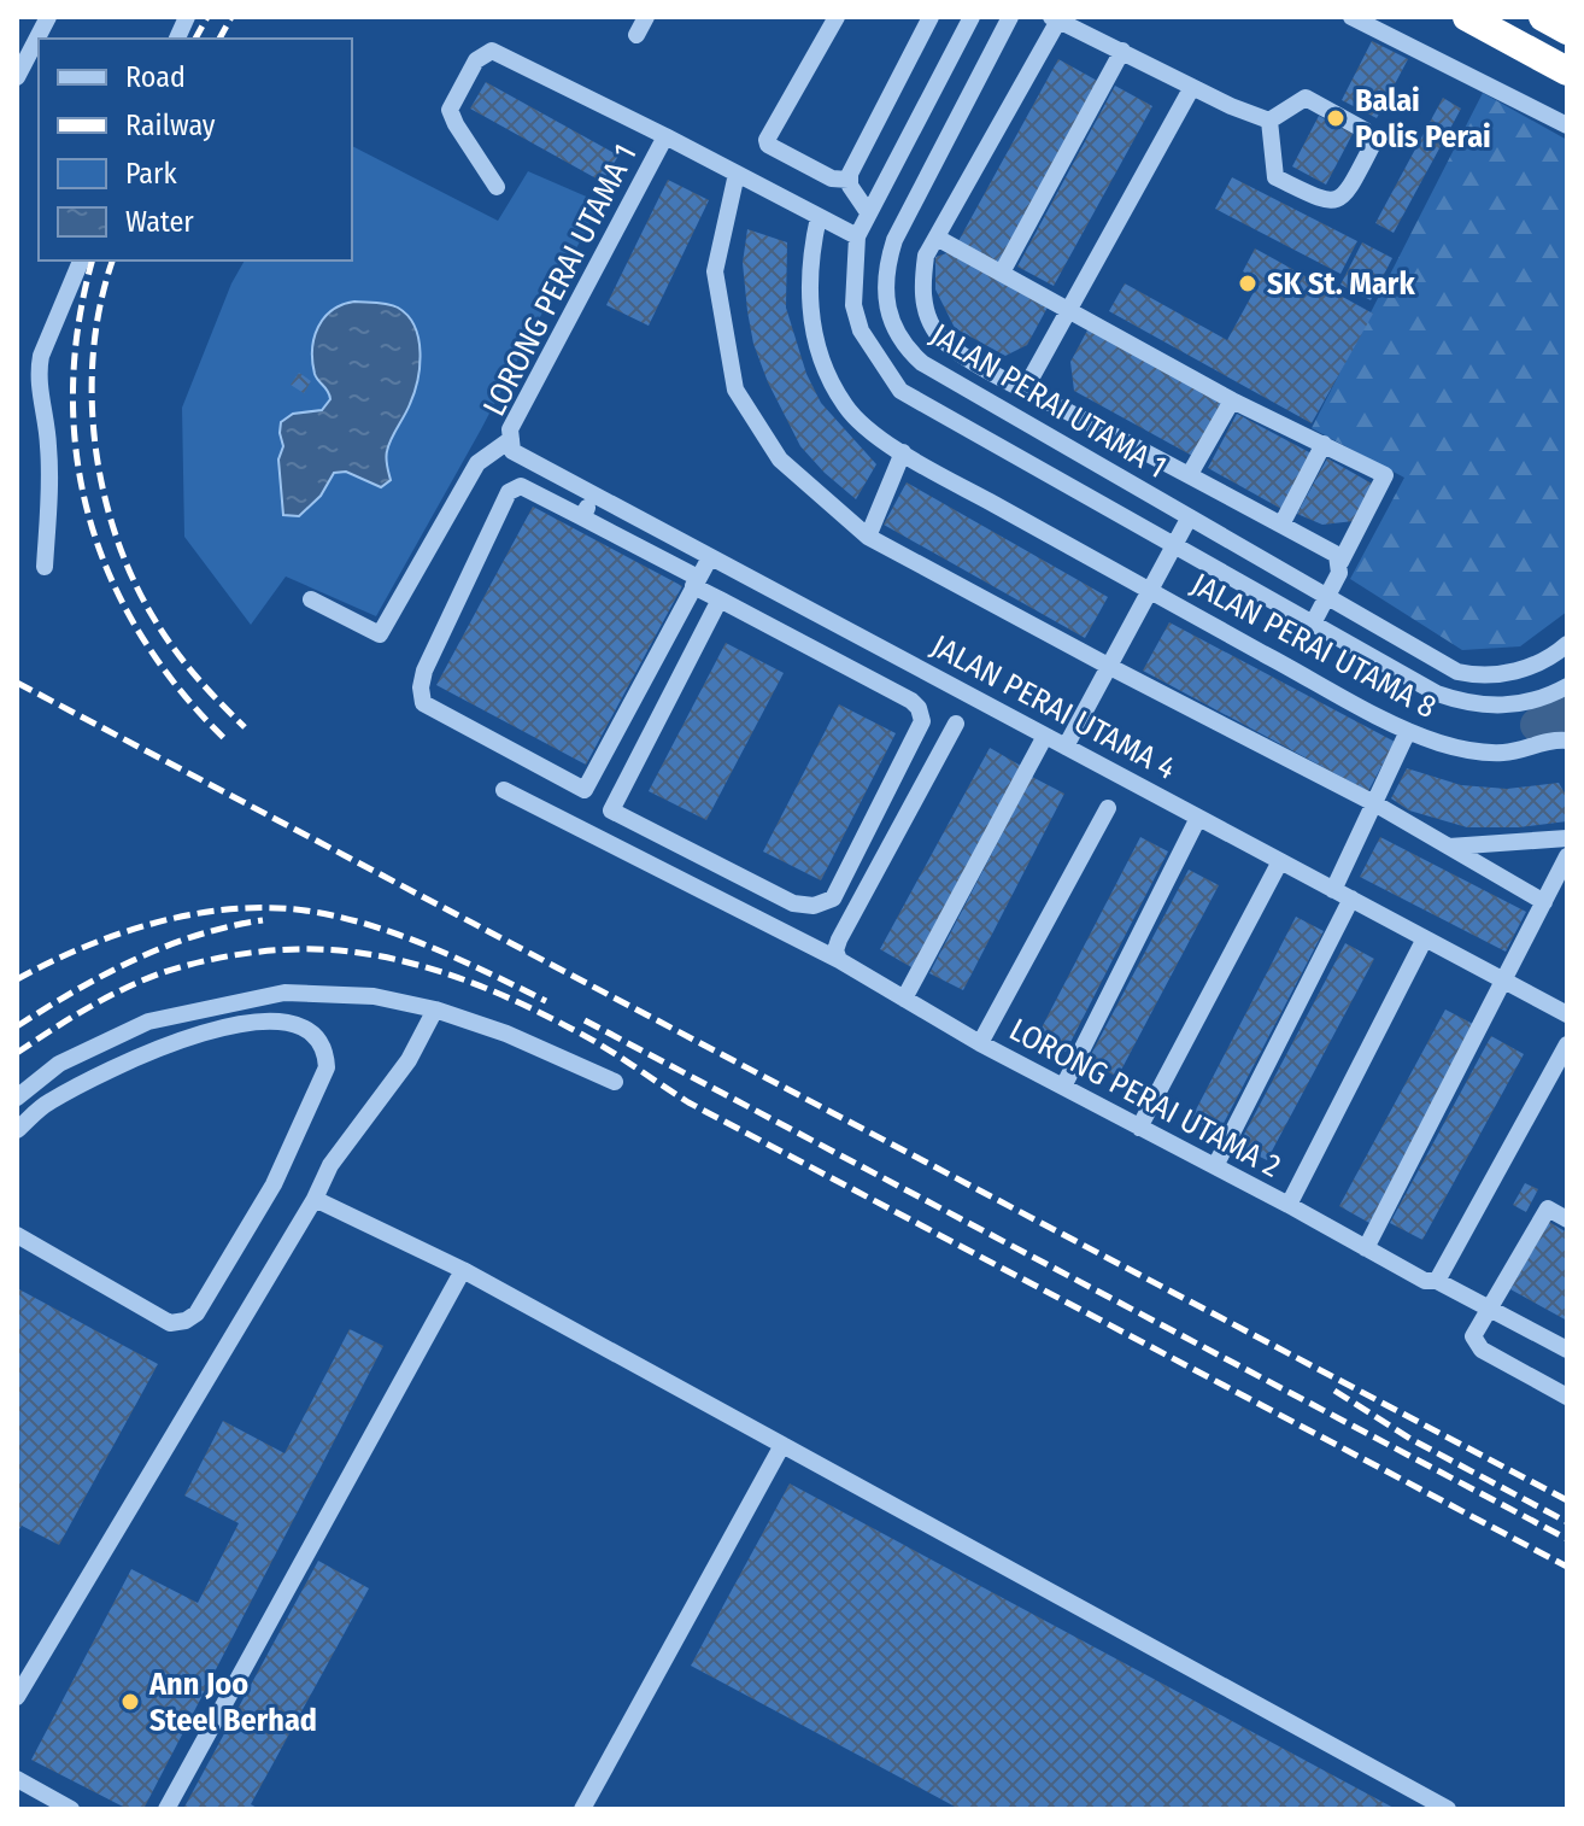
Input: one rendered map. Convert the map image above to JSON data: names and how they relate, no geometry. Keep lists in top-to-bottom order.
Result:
{
  "streets": {
    "street": [
      "LORONG PERAI UTAMA 1",
      "JALAN PERAI UTAMA 1",
      "JALAN PERAI UTAMA 8",
      "JALAN PERAI UTAMA 4",
      "LORONG PERAI UTAMA 2"
    ]
  },
  "crossings": [
    ["LORONG PERAI UTAMA 1", "JALAN PERAI UTAMA 4"]
  ],
  "places": ["Balai Polis Perai", "SK St. Mark", "Ann Joo Steel Berhad"],
  "legend": [
    "Road",
    "Railway",
    "Park",
    "Water"
  ]
}
